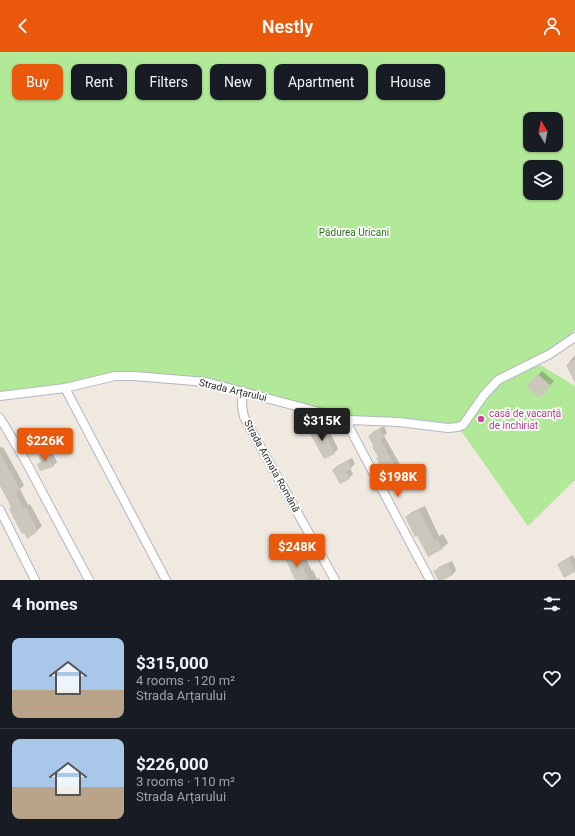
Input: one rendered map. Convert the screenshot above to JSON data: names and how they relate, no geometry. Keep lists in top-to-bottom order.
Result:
{
  "streets": {
    "street": ["Strada Arțarului", "Strada Armata Română"]
  },
  "crossings": [
    ["Strada Arțarului", "Strada Armata Română"]
  ],
  "parks": ["Pădurea Uricani"],
  "places": ["casă de vacanță de închiriat"],
  "north": "top",
  "page": {
    "header": "Nestly",
    "chip": [
      "Buy",
      "Rent",
      "Filters",
      "New",
      "Apartment",
      "House"
    ],
    "price": [
      "$315K",
      "$226K",
      "$198K",
      "$248K"
    ],
    "heading": "4 homes",
    "list": [
      {
        "name": "$315,000",
        "note": "4 rooms · 120 m² · Strada Arțarului"
      },
      {
        "name": "$226,000",
        "note": "3 rooms · 110 m² · Strada Arțarului"
      }
    ]
  }
}
